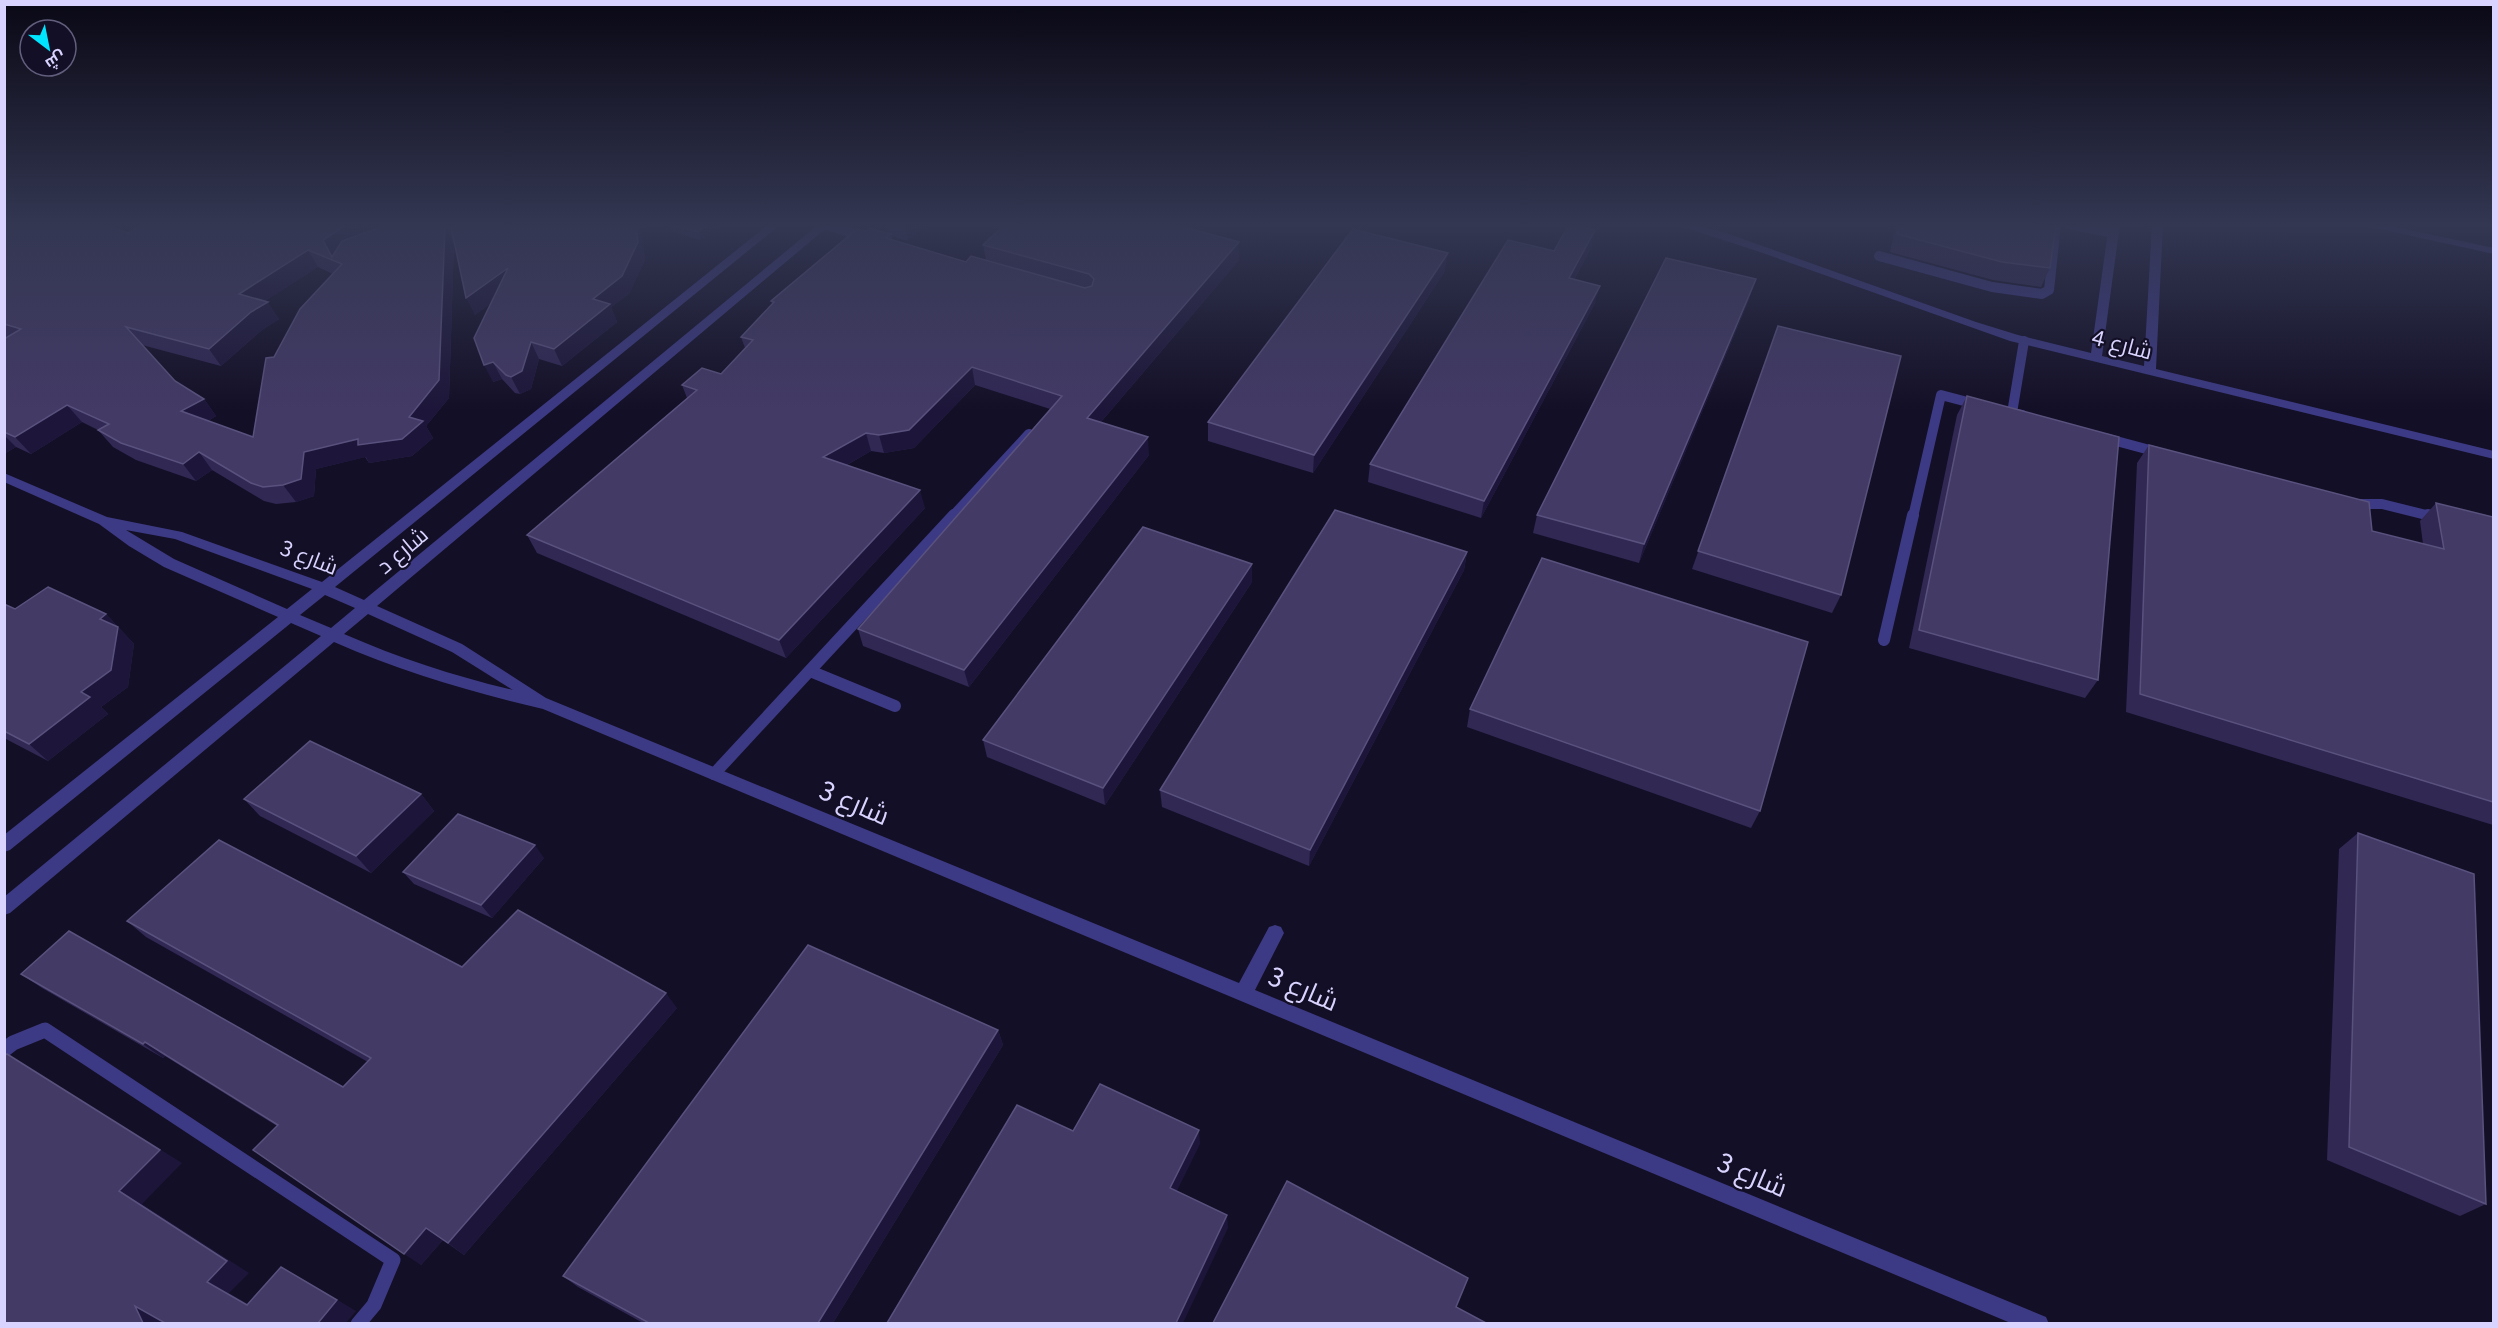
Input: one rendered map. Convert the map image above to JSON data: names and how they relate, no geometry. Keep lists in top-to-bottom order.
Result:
{
  "streets": {
    "street": ["شارع 4", "شارع د", "شارع 3"]
  },
  "crossings": [
    ["شارع د", "شارع 3"]
  ],
  "north": "bottom right"
}
